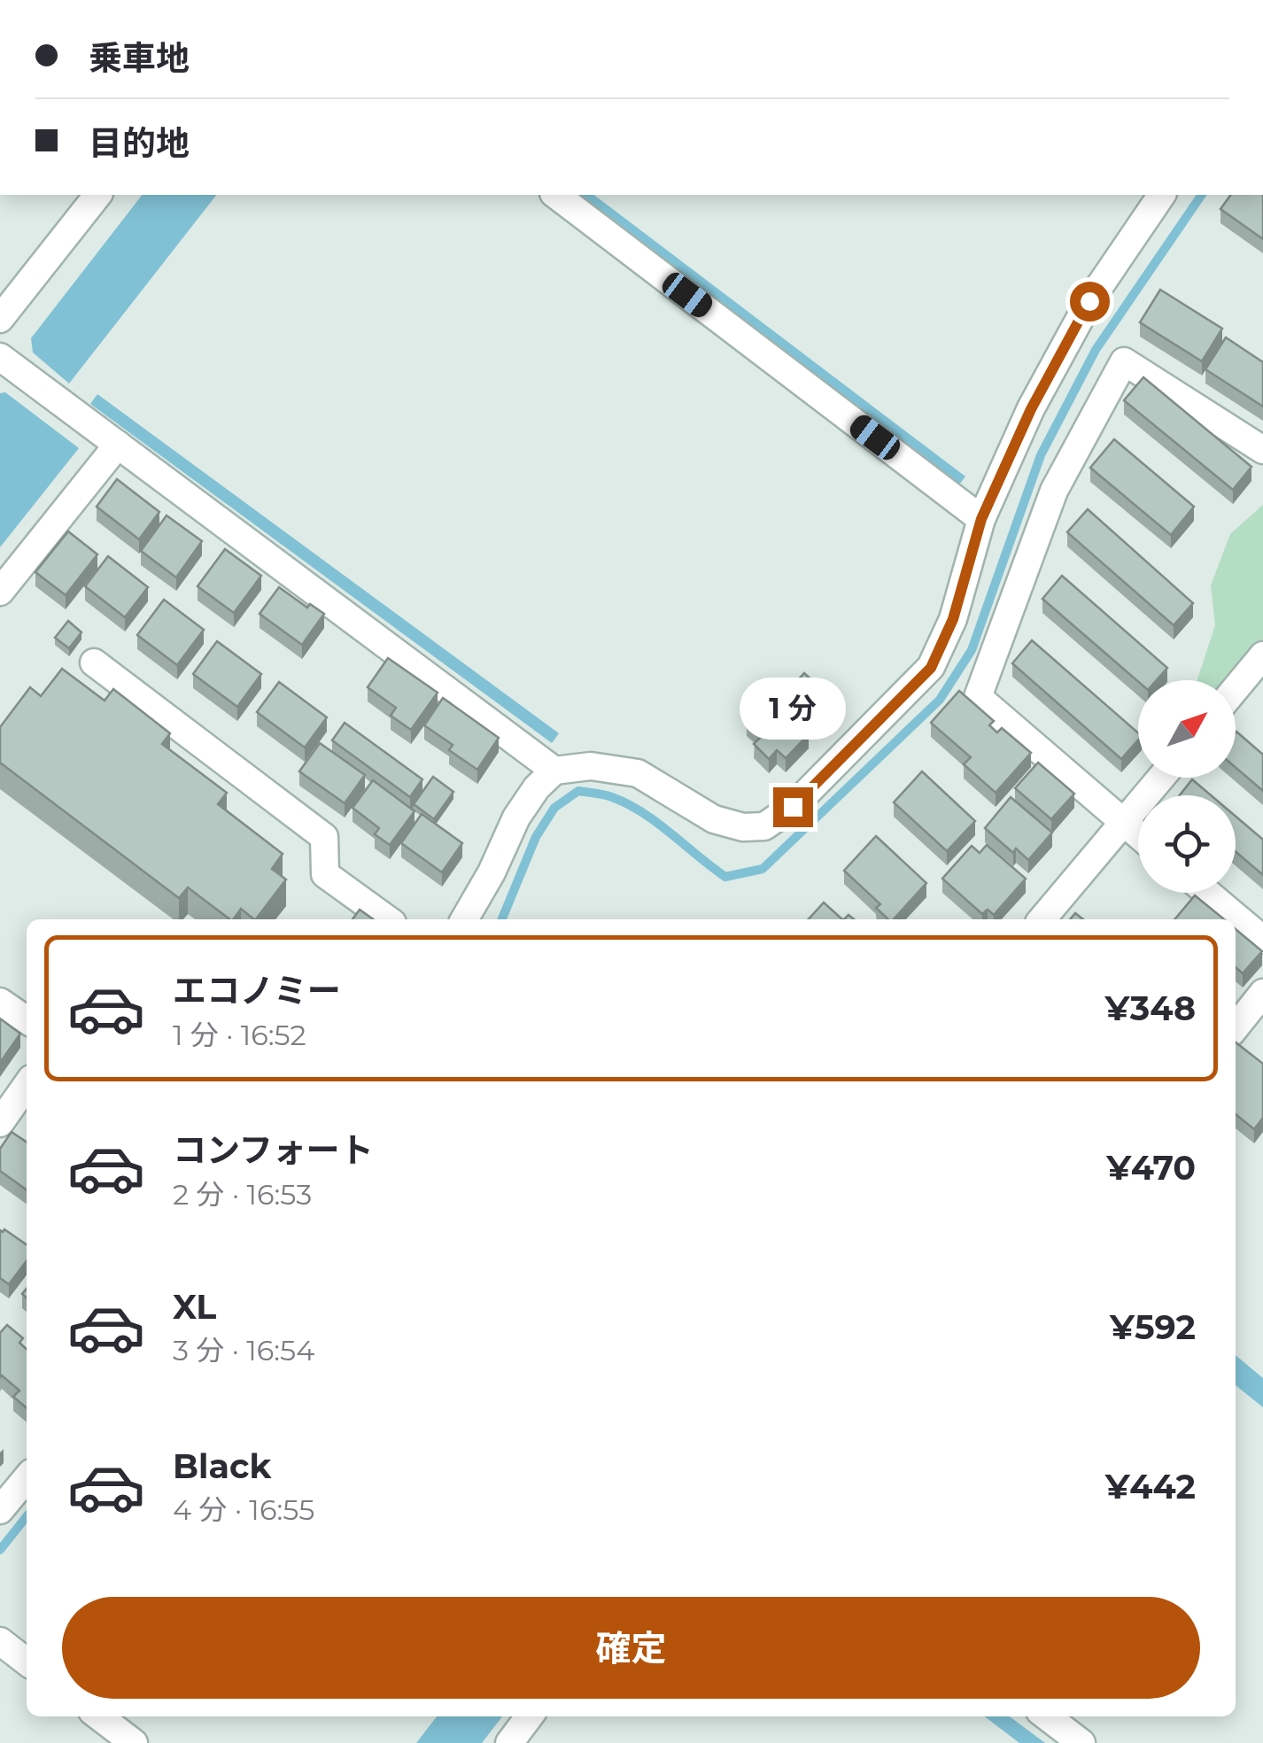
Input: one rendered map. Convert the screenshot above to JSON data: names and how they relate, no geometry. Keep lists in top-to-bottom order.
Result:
{
  "north": "top right",
  "page": {
    "banner": ["乗車地", "目的地"],
    "bubble": "1 分",
    "list": [
      {
        "name": "エコノミー",
        "note": "1 分 · 16:52",
        "value": "¥348"
      },
      {
        "name": "コンフォート",
        "note": "2 分 · 16:53",
        "value": "¥470"
      },
      {
        "name": "XL",
        "note": "3 分 · 16:54",
        "value": "¥592"
      },
      {
        "name": "Black",
        "note": "4 分 · 16:55",
        "value": "¥442"
      }
    ],
    "buttons": "確定"
  }
}
